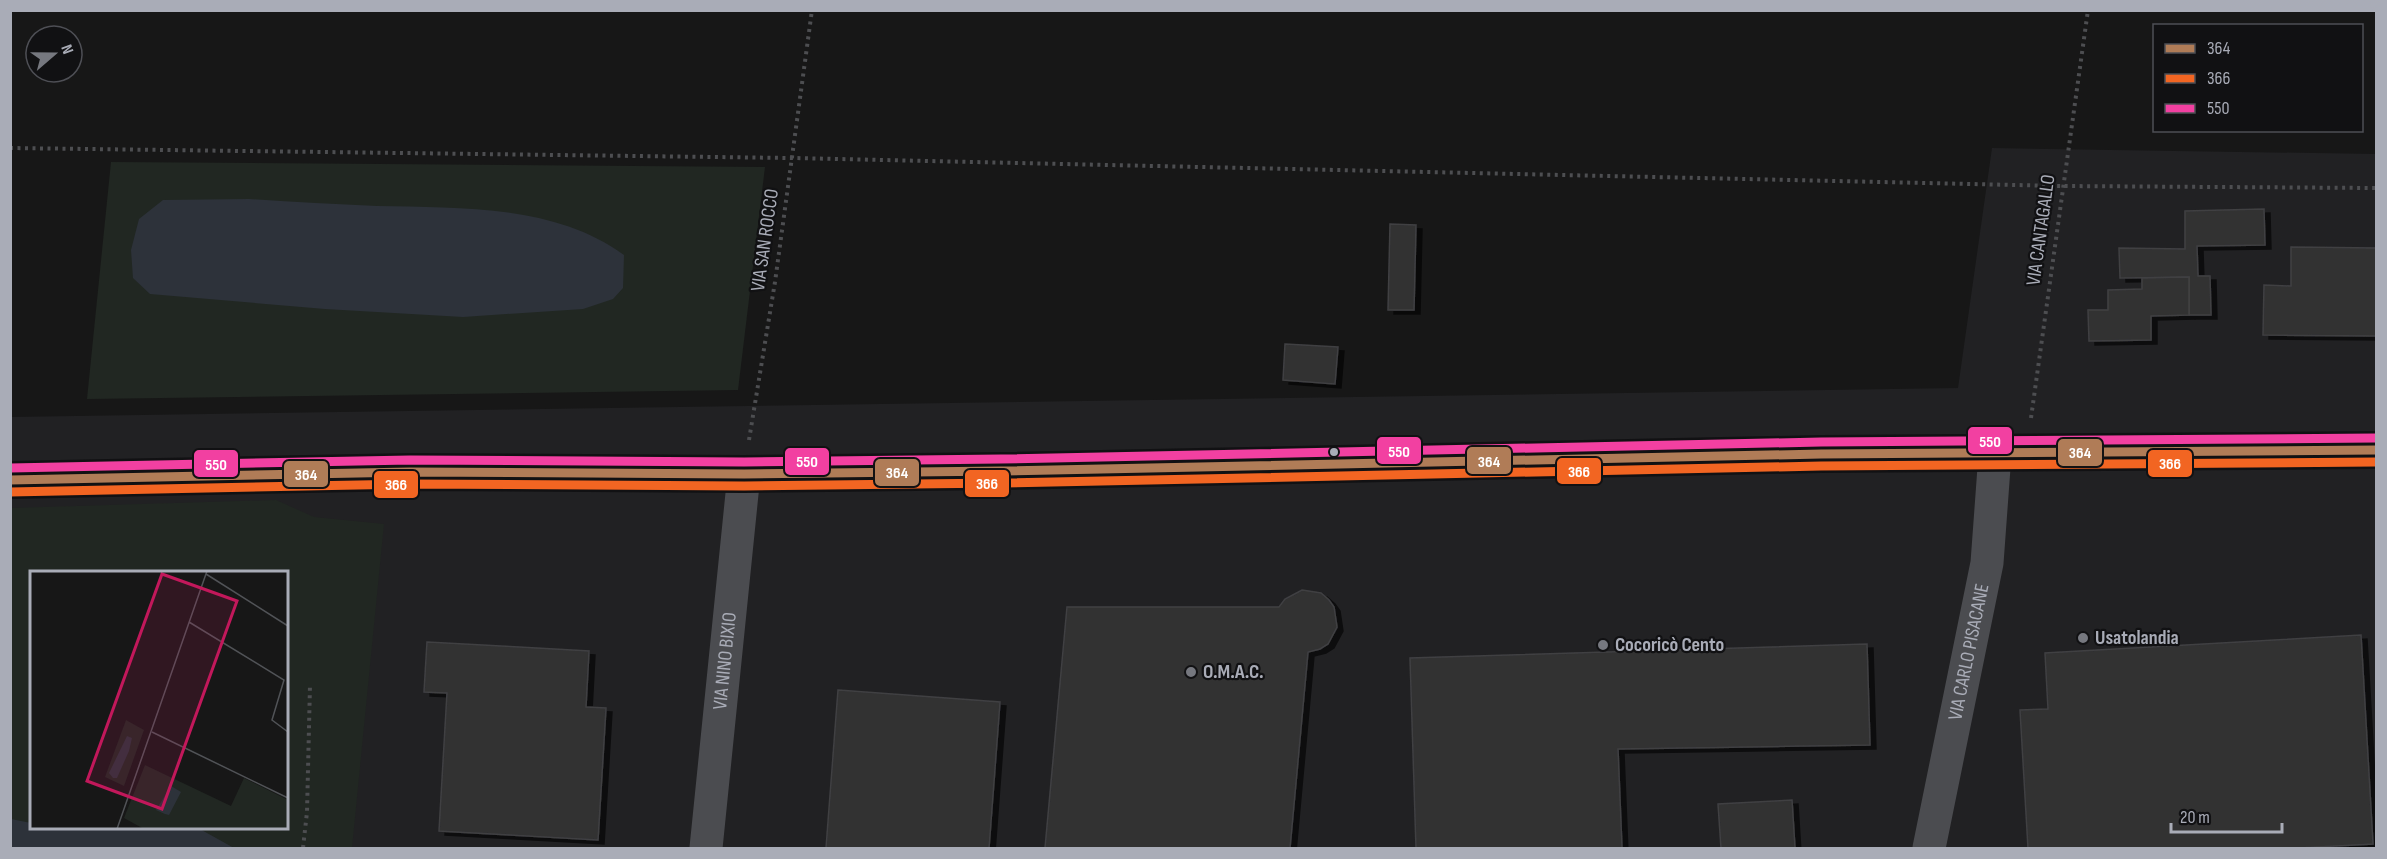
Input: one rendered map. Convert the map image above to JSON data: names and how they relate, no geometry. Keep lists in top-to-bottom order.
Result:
{
  "streets": {
    "street": ["VIA CARLO PISACANE", "VIA NINO BIXIO"],
    "path": ["VIA CANTAGALLO", "VIA SAN ROCCO"]
  },
  "crossings": [
    ["VIA CANTAGALLO", "VIA CARLO PISACANE"],
    ["VIA SAN ROCCO", "VIA NINO BIXIO"]
  ],
  "places": ["Usatolandia", "Cocoricò Cento", "O.M.A.C."],
  "lines": ["transit line 550", "transit line 364", "transit line 366"],
  "legend": ["364", "366", "550"],
  "scale_bar": "20 m",
  "north": "right"
}
